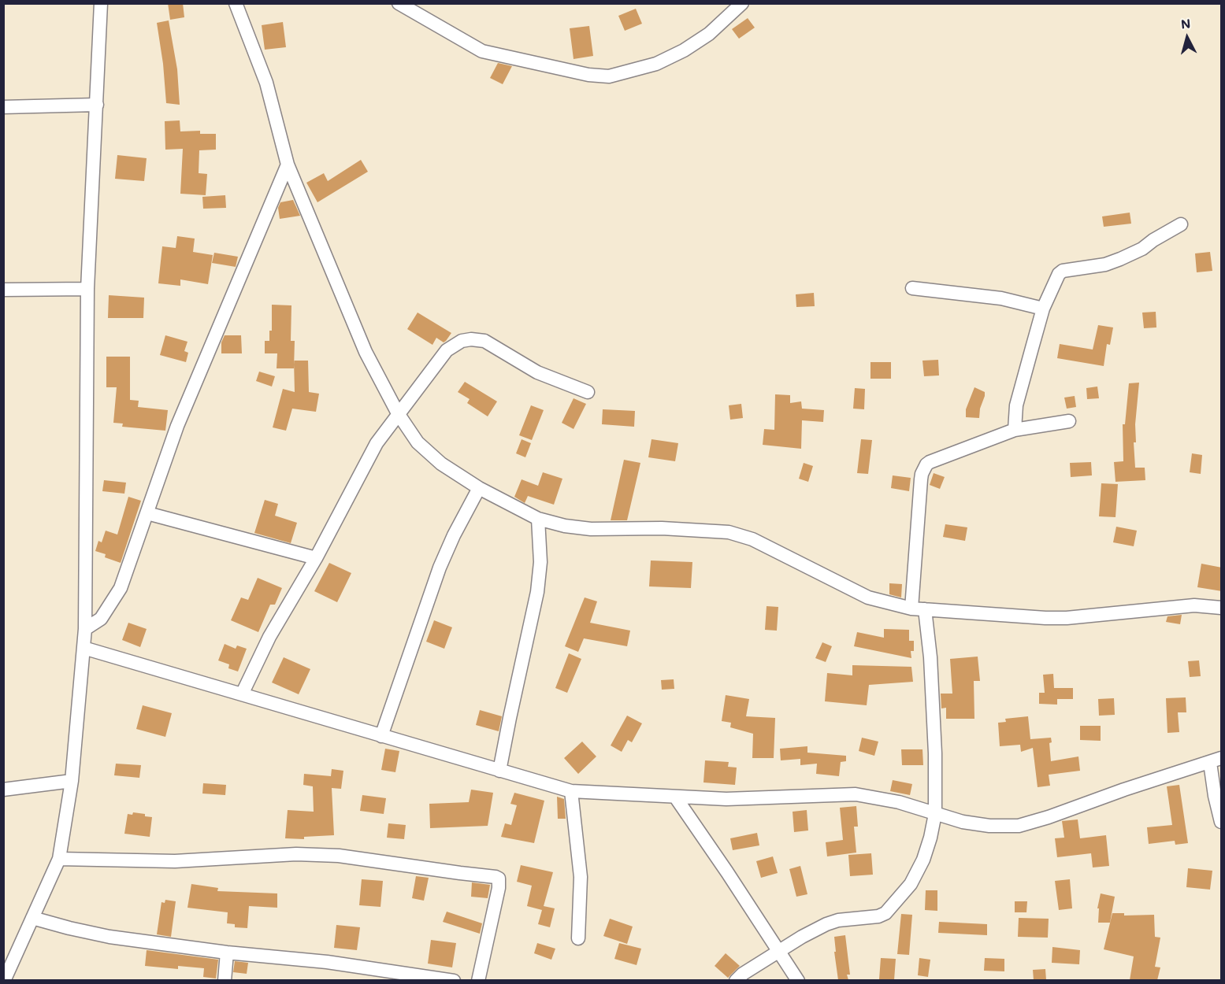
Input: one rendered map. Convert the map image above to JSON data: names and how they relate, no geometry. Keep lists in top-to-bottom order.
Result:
{
  "north": "top"
}
